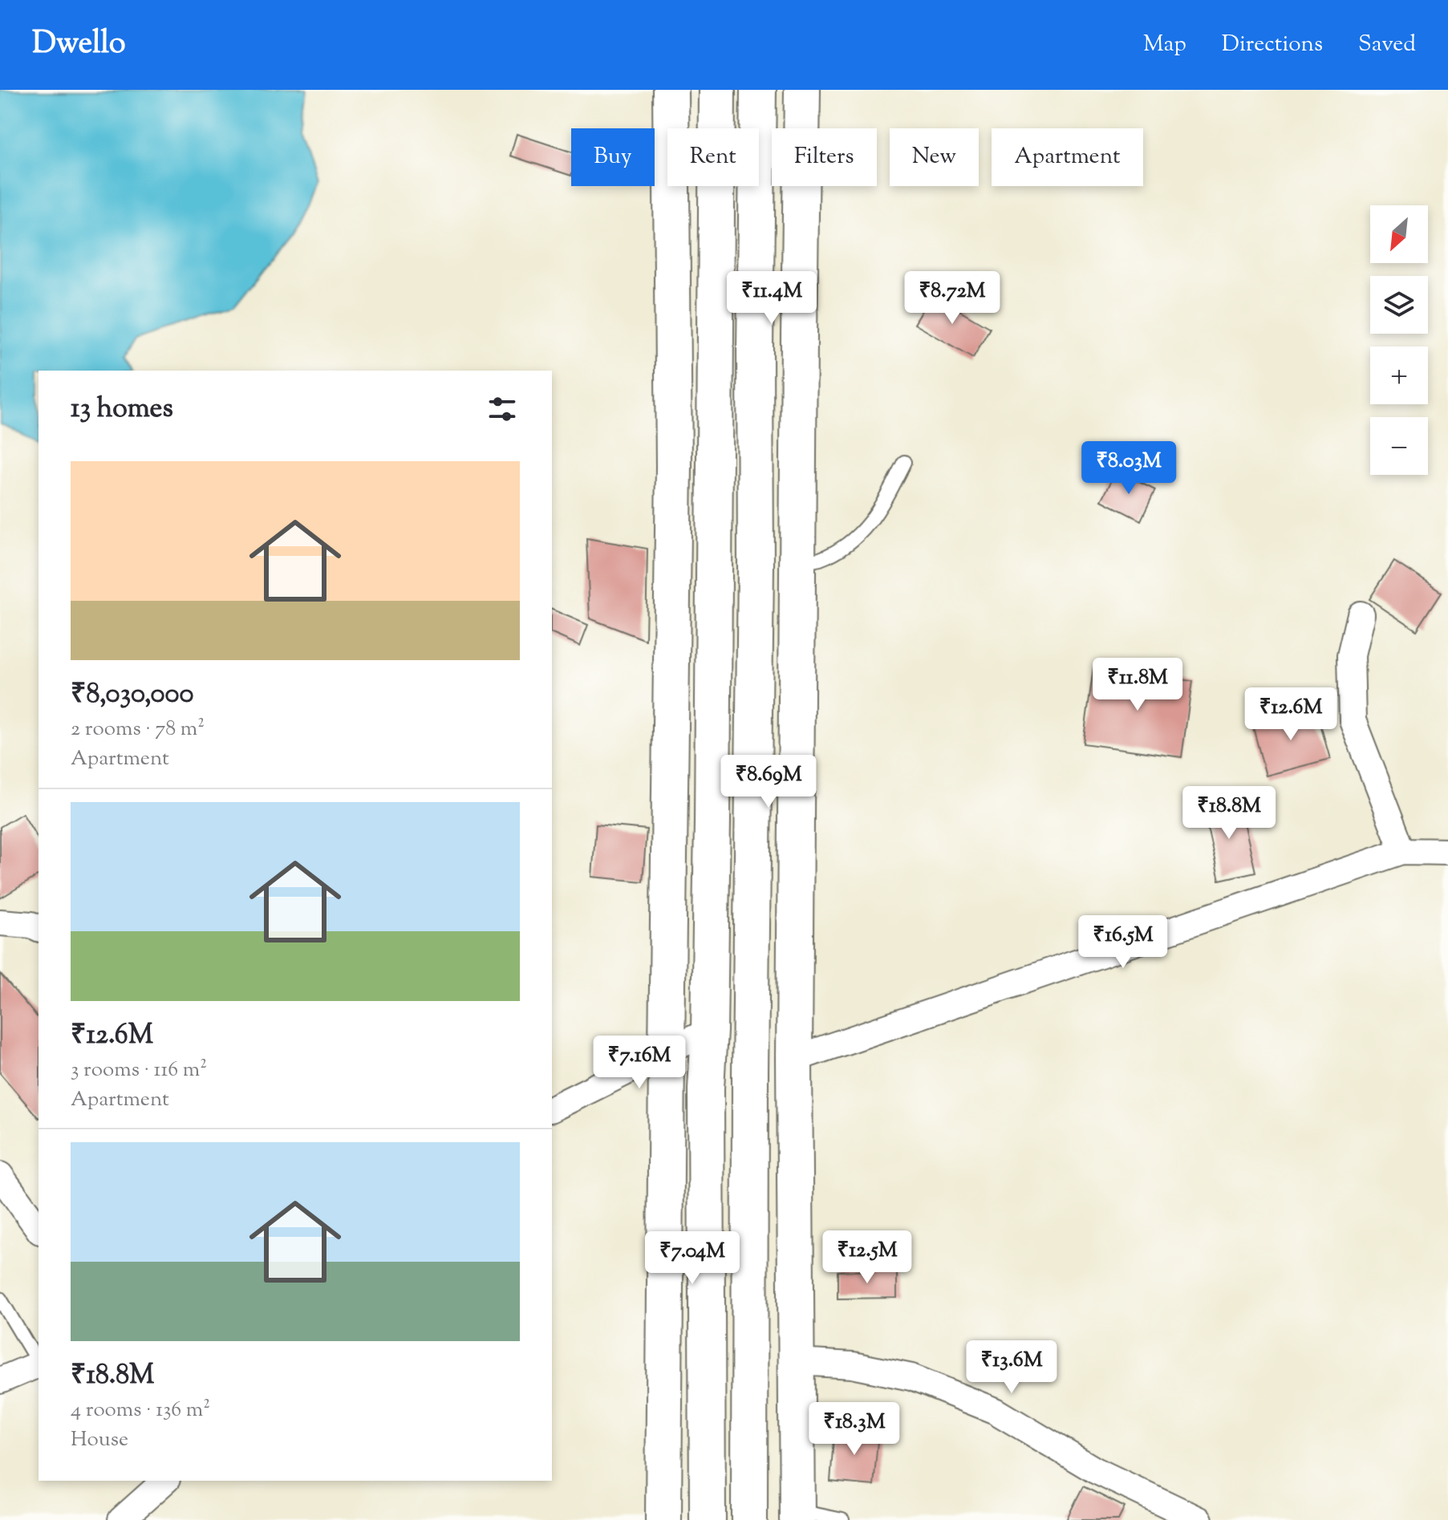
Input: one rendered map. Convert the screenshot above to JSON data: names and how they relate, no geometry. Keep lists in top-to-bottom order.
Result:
{
  "north": "bottom left",
  "page": {
    "header": "Dwello",
    "nav": ["Map", "Directions", "Saved"],
    "chip": [
      "Buy",
      "Rent",
      "Filters",
      "New",
      "Apartment"
    ],
    "map_buttons": ["+", "−"],
    "price": [
      "₹11.4M",
      "₹8.72M",
      "₹8.03M",
      "₹11.8M",
      "₹12.6M",
      "₹8.69M",
      "₹18.8M",
      "₹16.5M",
      "₹7.16M",
      "₹12.5M",
      "₹7.04M",
      "₹13.6M",
      "₹18.3M"
    ],
    "heading": "13 homes",
    "list": [
      {
        "name": "₹8,030,000",
        "note": "2 rooms · 78 m² · Apartment"
      },
      {
        "name": "₹12.6M",
        "note": "3 rooms · 116 m² · Apartment"
      },
      {
        "name": "₹18.8M",
        "note": "4 rooms · 136 m² · House"
      }
    ]
  }
}
